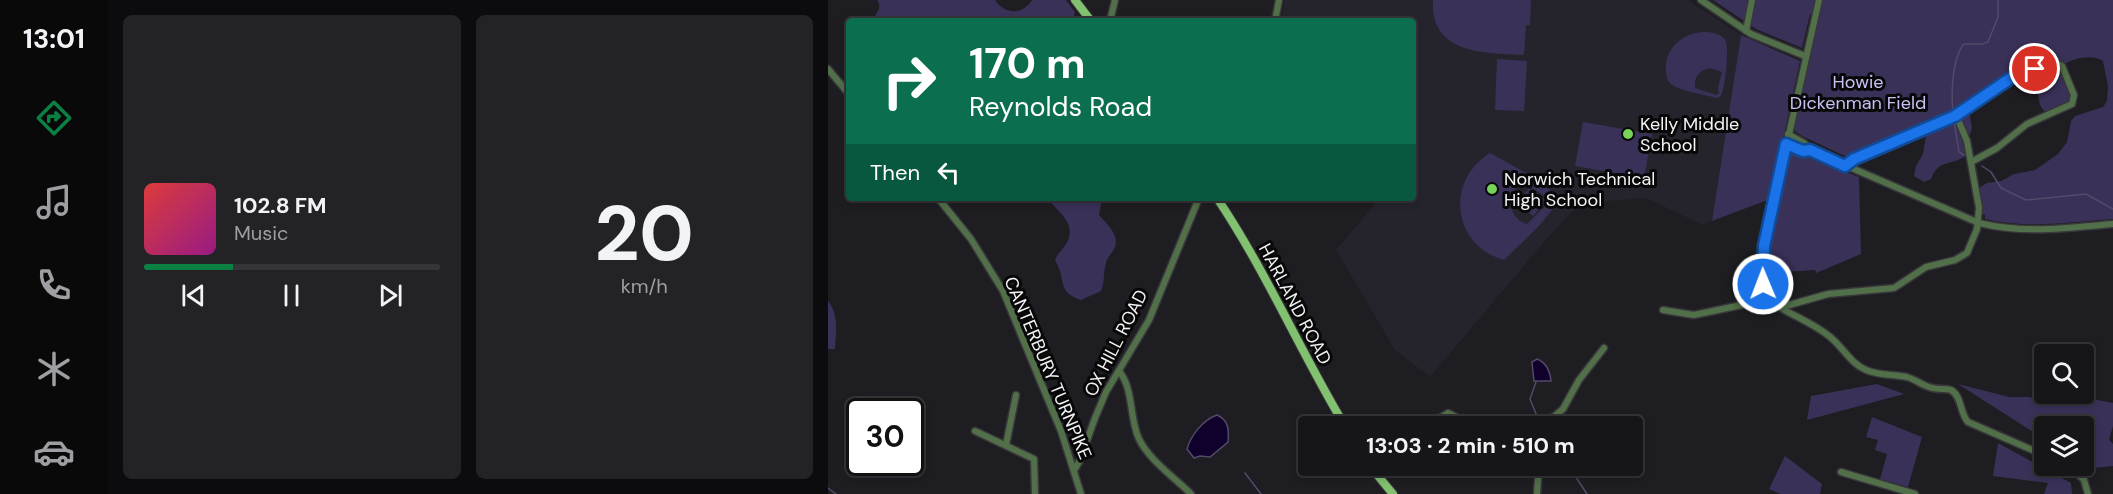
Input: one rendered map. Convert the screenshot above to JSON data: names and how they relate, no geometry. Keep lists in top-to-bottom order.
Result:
{
  "streets": {
    "main road": ["HARLAND ROAD"],
    "street": ["OX HILL ROAD", "CANTERBURY TURNPIKE"]
  },
  "crossings": [
    ["OX HILL ROAD", "CANTERBURY TURNPIKE"]
  ],
  "parks": ["Howie Dickenman Field"],
  "places": ["Kelly Middle School", "Norwich Technical High School"],
  "page": {
    "tabs": "13:01",
    "tile": ["20", "km/h"],
    "turn": ["170 m", "Reynolds Road"],
    "then": "Then",
    "song": ["102.8 FM", "Music"],
    "limit": "30",
    "trip": "13:03 · 2 min · 510 m"
  }
}
